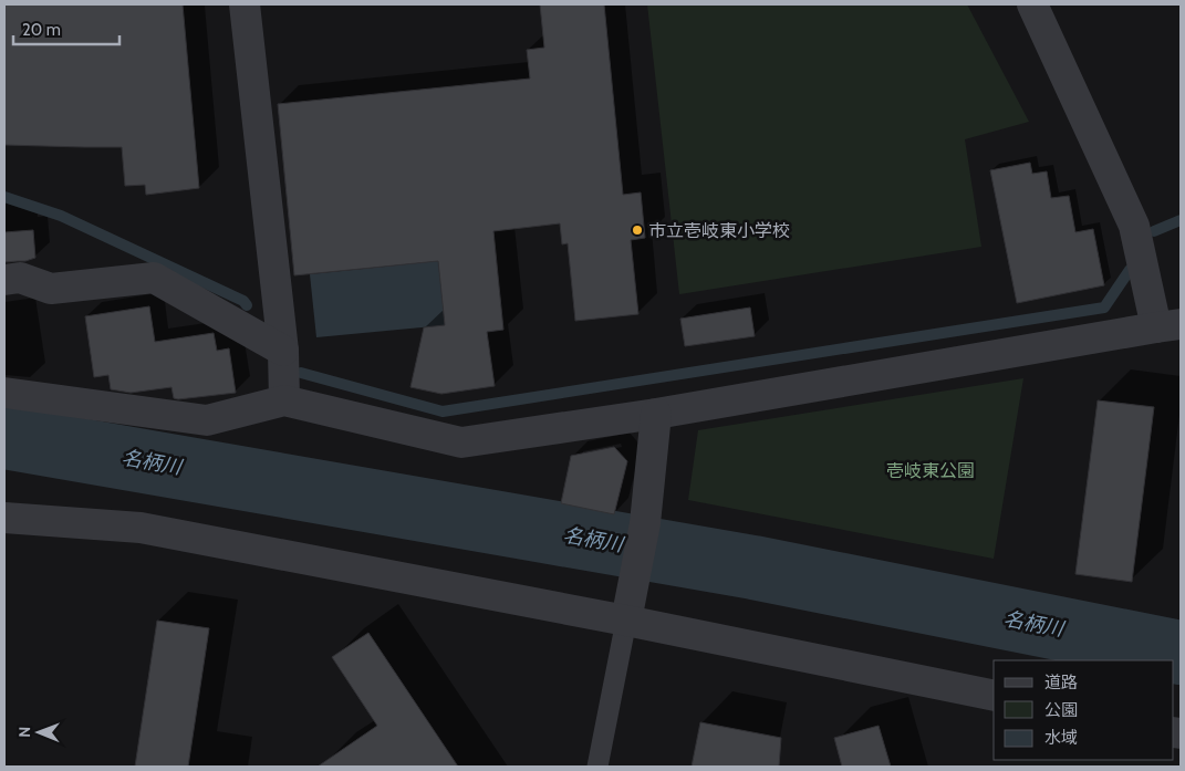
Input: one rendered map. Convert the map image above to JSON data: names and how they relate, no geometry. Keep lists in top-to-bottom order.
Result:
{
  "water": ["名柄川"],
  "parks": ["壱岐東公園"],
  "places": ["市立壱岐東小学校"],
  "legend": ["道路", "公園", "水域"],
  "scale_bar": "20 m",
  "north": "left"
}
